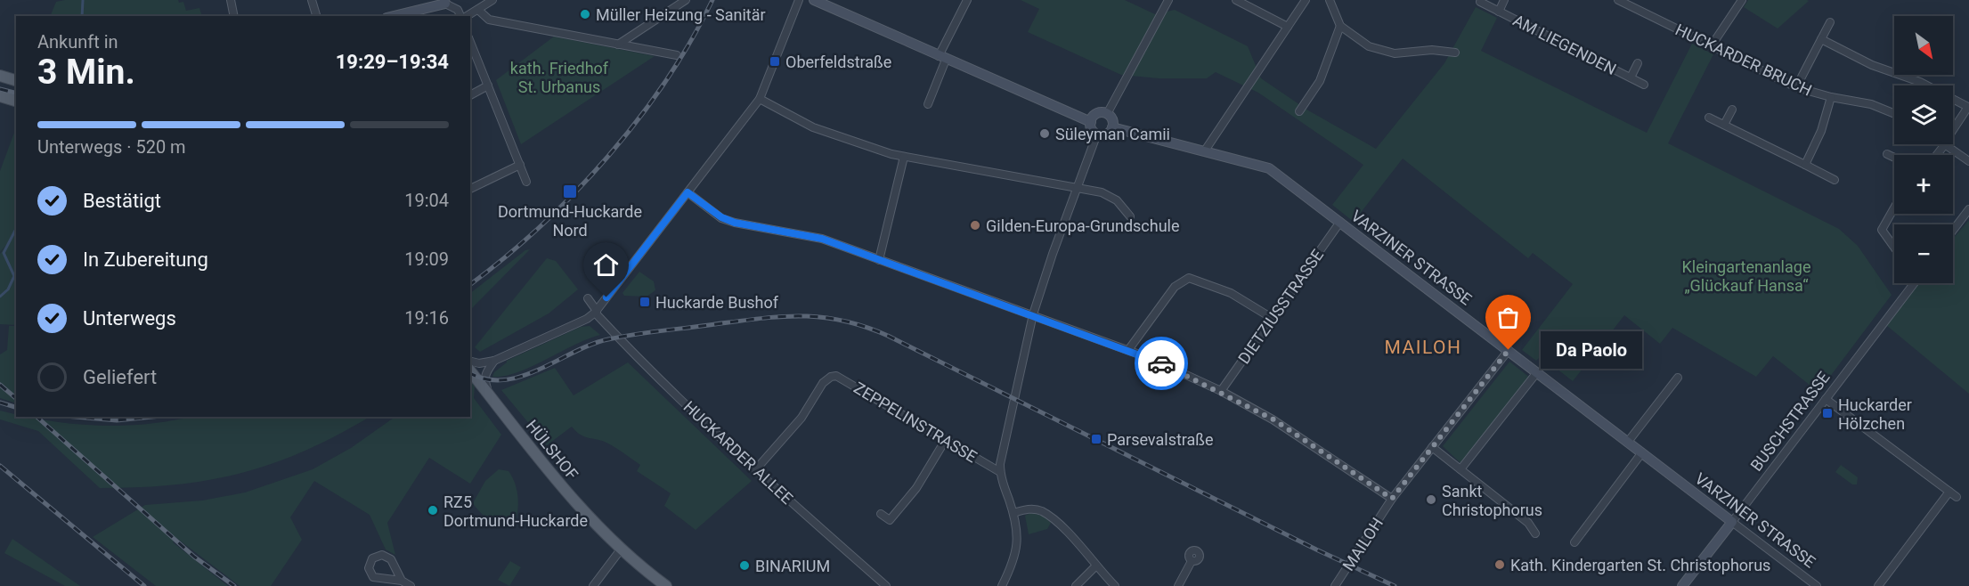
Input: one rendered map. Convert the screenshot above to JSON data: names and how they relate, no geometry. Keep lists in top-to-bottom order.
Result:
{
  "streets": {
    "main road": ["HÜLSHOF"],
    "street": [
      "AM LIEGENDEN",
      "HUCKARDER BRUCH",
      "VARZINER STRASSE",
      "DIETZIUSSTRASSE",
      "BUSCHSTRASSE",
      "ZEPPELINSTRASSE",
      "HUCKARDER ALLEE",
      "MAILOH"
    ]
  },
  "crossings": [
    ["VARZINER STRASSE", "DIETZIUSSTRASSE"],
    ["VARZINER STRASSE", "BUSCHSTRASSE"],
    ["VARZINER STRASSE", "MAILOH"],
    ["ZEPPELINSTRASSE", "HUCKARDER ALLEE"]
  ],
  "districts": ["MAILOH"],
  "parks": ["kath. Friedhof St. Urbanus", "Kleingartenanlage „Glückauf Hansa“"],
  "places": {
    "other": [
      "Müller Heizung - Sanitär",
      "Süleyman Camii",
      "Gilden-Europa-Grundschule",
      "Da Paolo",
      "Sankt Christophorus",
      "RZ5 Dortmund-Huckarde",
      "Kath. Kindergarten St. Christophorus",
      "BINARIUM"
    ],
    "transit": [
      "Oberfeldstraße",
      "Dortmund-Huckarde Nord",
      "Huckarde Bushof",
      "Huckarder Hölzchen",
      "Parsevalstraße"
    ]
  },
  "north": "bottom right",
  "page": {
    "map_buttons": ["+", "−"],
    "heading": ["3 Min.", "Ankunft in", "19:29–19:34"],
    "bar": "Unterwegs · 520 m",
    "list": [
      ["Bestätigt", "19:04"],
      ["In Zubereitung", "19:09"],
      ["Unterwegs", "19:16"],
      "Geliefert"
    ],
    "bubble": "Da Paolo"
  }
}
